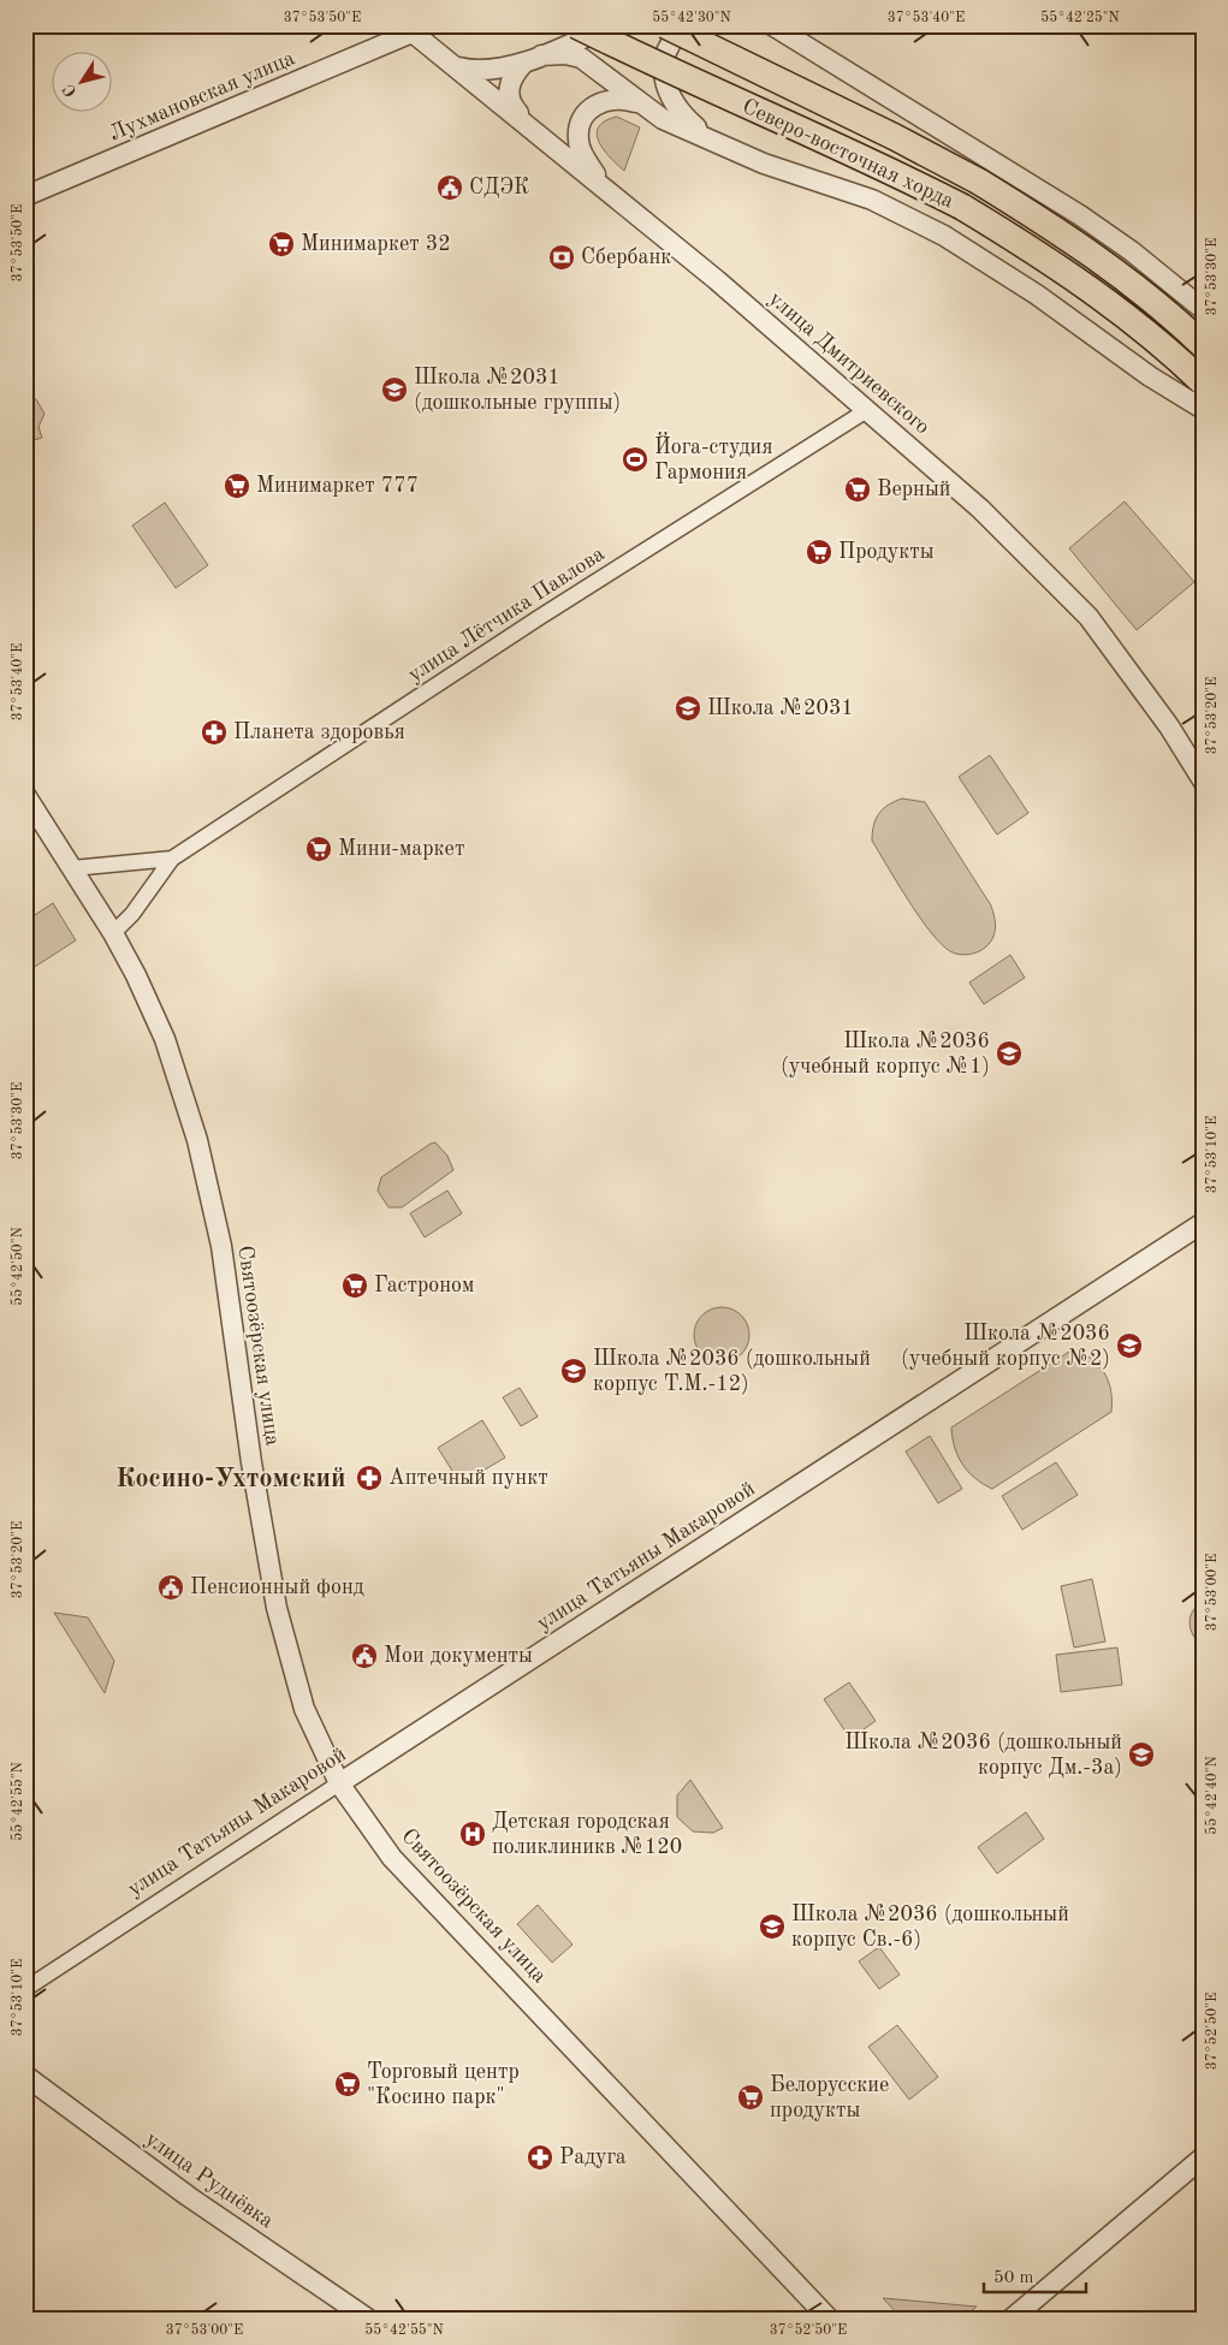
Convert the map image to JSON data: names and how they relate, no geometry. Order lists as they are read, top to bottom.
{
  "streets": {
    "highway": ["Северо-восточная хорда"],
    "street": [
      "Лухмановская улица",
      "улица Дмитриевского",
      "улица Лётчика Павлова",
      "Святоозёрская улица",
      "улица Татьяны Макаровой",
      "улица Руднёвка"
    ]
  },
  "crossings": [
    ["Лухмановская улица", "улица Дмитриевского"],
    ["улица Дмитриевского", "улица Лётчика Павлова"],
    ["улица Лётчика Павлова", "Святоозёрская улица"],
    ["Святоозёрская улица", "улица Татьяны Макаровой"]
  ],
  "districts": ["Косино-Ухтомский"],
  "places": {
    "public building": ["СДЭК", "Пенсионный фонд", "Мои документы"],
    "supermarket": [
      "Минимаркет 32",
      "Минимаркет 777",
      "Верный",
      "Продукты",
      "Мини-маркет",
      "Гастроном",
      "Торговый центр \"Косино парк\"",
      "Белорусские продукты"
    ],
    "bank": ["Сбербанк"],
    "school or university": [
      "Школа №2031 (дошкольные группы)",
      "Школа №2031",
      "Школа №2036 (учебный корпус №1)",
      "Школа №2036 (учебный корпус №2)",
      "Школа №2036 (дошкольный корпус Т.М.-12)",
      "Школа №2036 (дошкольный корпус Дм.-3а)",
      "Школа №2036 (дошкольный корпус Св.-6)"
    ],
    "sports": ["Йога-студия Гармония"],
    "pharmacy": ["Планета здоровья", "Аптечный пункт", "Радуга"],
    "hospital": ["Детская городская поликлиникв №120"]
  },
  "scale_bar": "50 m",
  "north": "bottom left",
  "coordinates": [
    "37°53'50\"E",
    "55°42'30\"N",
    "37°53'40\"E",
    "55°42'25\"N",
    "37°53'30\"E",
    "37°53'20\"E",
    "37°53'10\"E",
    "55°42'50\"N",
    "37°53'00\"E",
    "55°42'40\"N",
    "55°42'55\"N",
    "37°52'50\"E"
  ]
}
